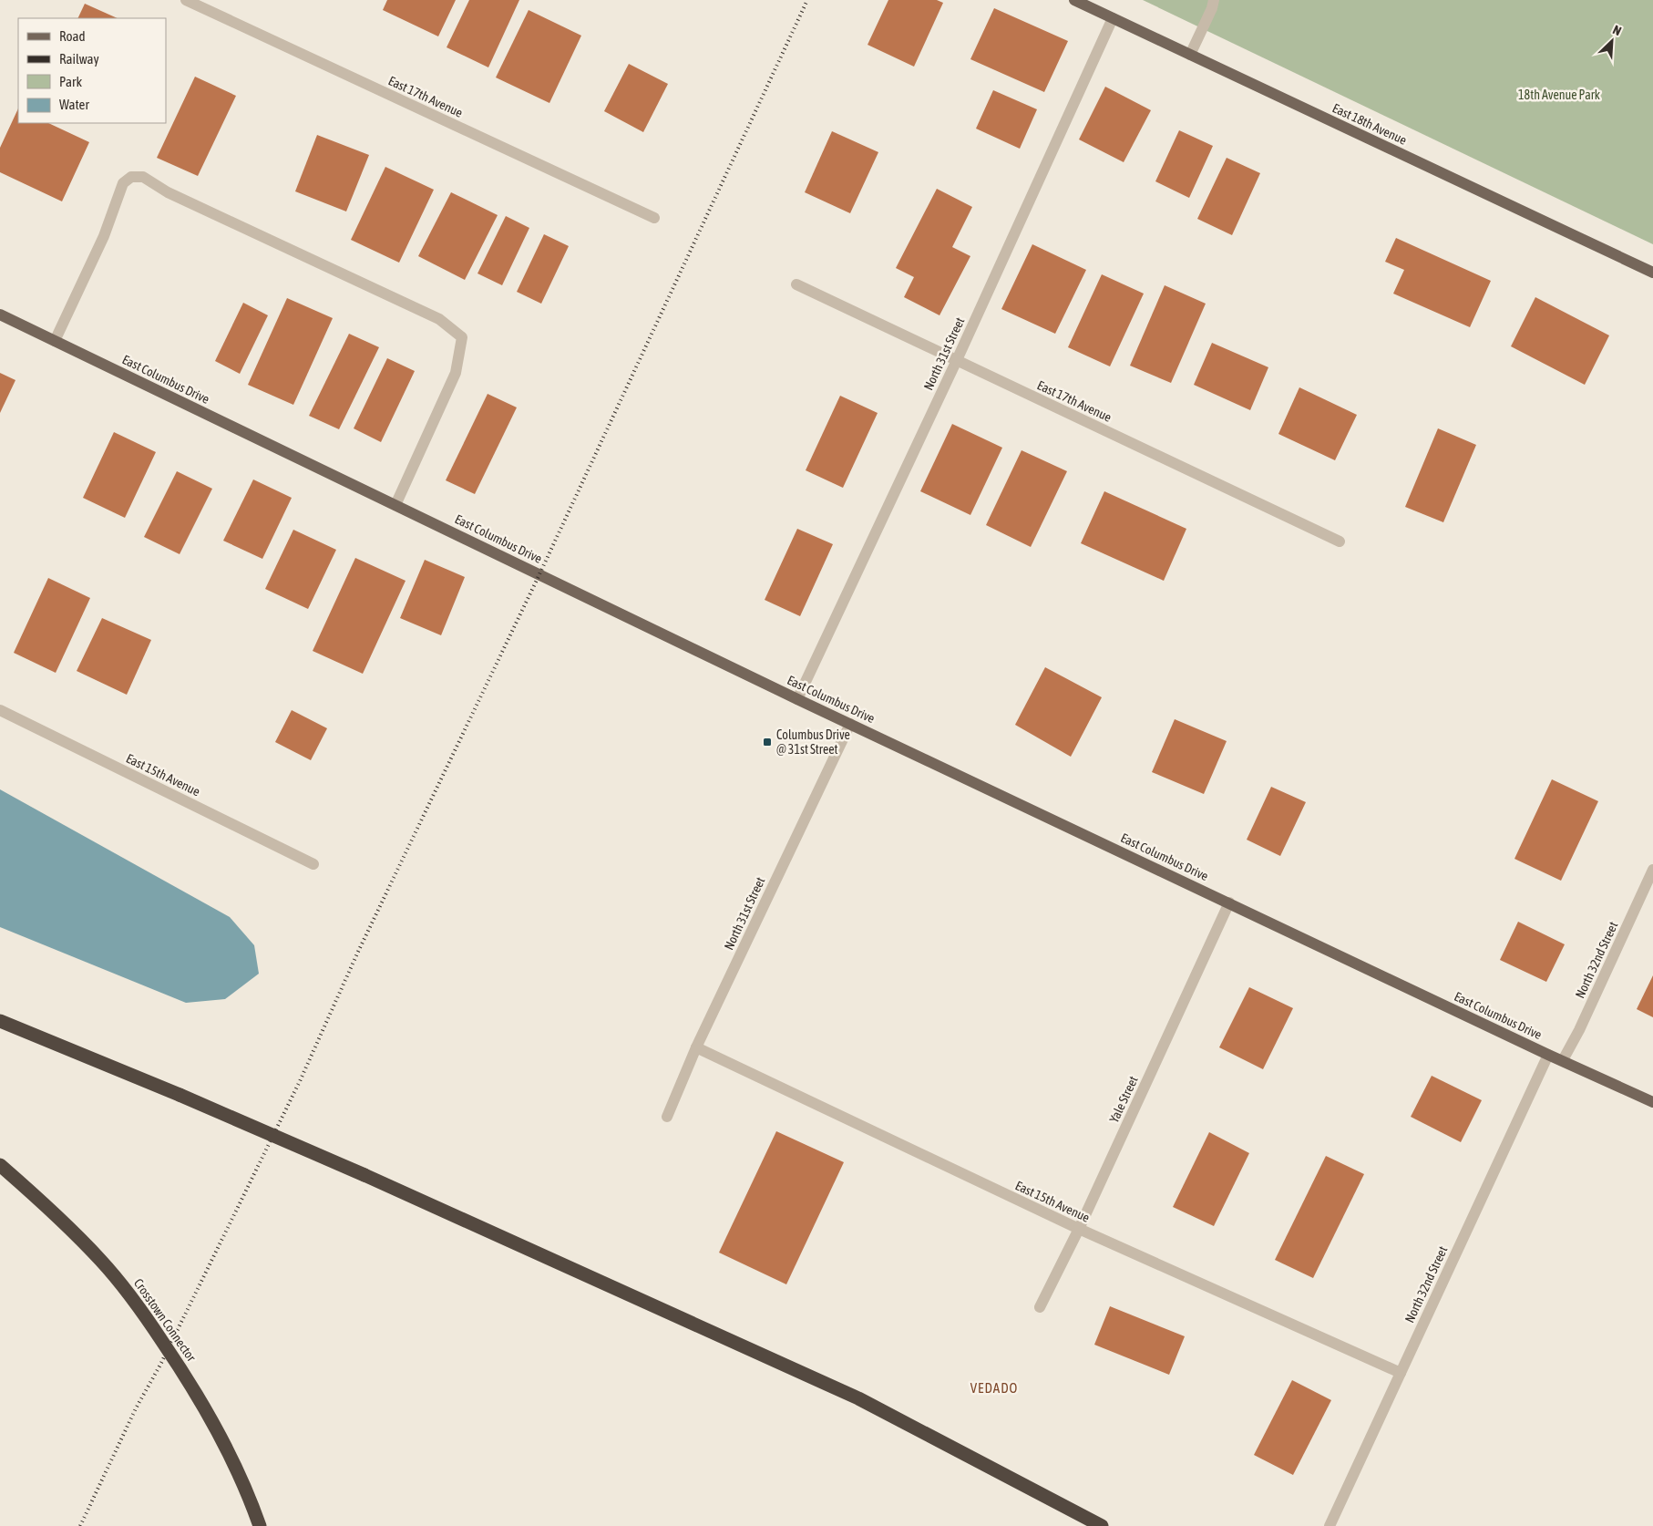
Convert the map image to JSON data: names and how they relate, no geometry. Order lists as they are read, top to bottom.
{
  "streets": {
    "highway": ["Crosstown Connector"],
    "main road": ["East 18th Avenue", "East Columbus Drive"],
    "street": [
      "East 17th Avenue",
      "North 31st Street",
      "East 15th Avenue",
      "North 32nd Street",
      "Yale Street"
    ]
  },
  "crossings": [
    ["East 17th Avenue", "North 31st Street"],
    ["East 18th Avenue", "North 31st Street"],
    ["North 31st Street", "East Columbus Drive"],
    ["North 31st Street", "East 15th Avenue"],
    ["East Columbus Drive", "North 32nd Street"],
    ["East Columbus Drive", "Yale Street"],
    ["East 15th Avenue", "North 32nd Street"],
    ["East 15th Avenue", "Yale Street"]
  ],
  "districts": ["VEDADO"],
  "parks": ["18th Avenue Park"],
  "places": {
    "transit": ["Columbus Drive @ 31st Street"]
  },
  "legend": [
    "Road",
    "Railway",
    "Park",
    "Water"
  ],
  "north": "top right"
}
